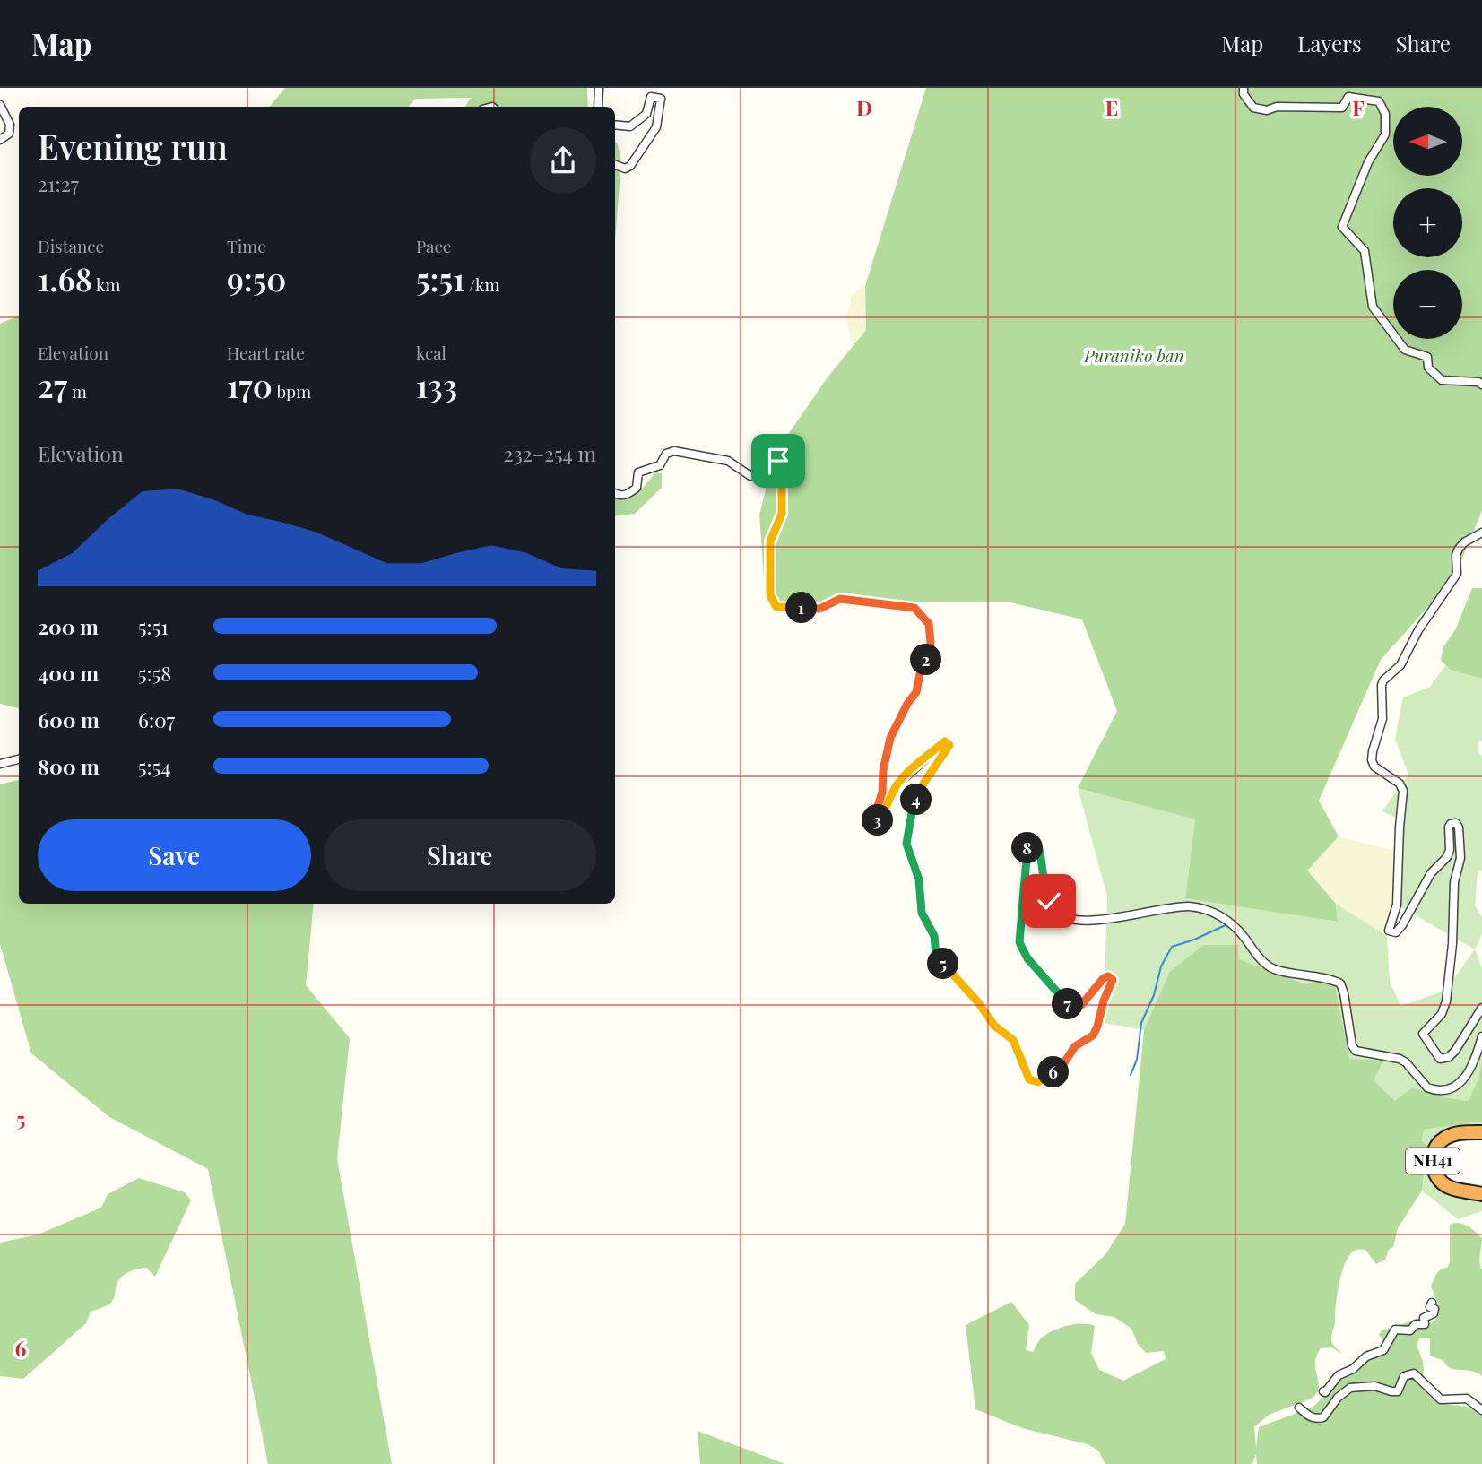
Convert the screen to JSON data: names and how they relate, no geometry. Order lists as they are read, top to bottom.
{
  "streets": {
    "highway": ["NH41"]
  },
  "parks": ["Puraniko ban"],
  "north": "left",
  "page": {
    "header": "Map",
    "nav": ["Map", "Layers", "Share"],
    "map_buttons": ["+", "−"],
    "heading": ["Evening run", "21:27"],
    "stats": [
      ["Distance", "1.68 km"],
      ["Time", "9:50"],
      ["Pace", "5:51 /km"],
      ["Elevation", "27 m"],
      ["Heart rate", "170 bpm"],
      ["kcal", "133"]
    ],
    "chart": ["Elevation", "232–254 m"],
    "pins": [
      "1",
      "2",
      "4",
      "3",
      "8",
      "5",
      "7",
      "6"
    ],
    "list": [
      {
        "name": "200 m",
        "note": "5:51"
      },
      {
        "name": "400 m",
        "note": "5:58"
      },
      {
        "name": "600 m",
        "note": "6:07"
      },
      {
        "name": "800 m",
        "note": "5:54"
      }
    ],
    "buttons": ["Save", "Share"]
  },
  "grid": {
    "columns": ["D", "E", "F"],
    "rows": ["5", "6"]
  }
}
